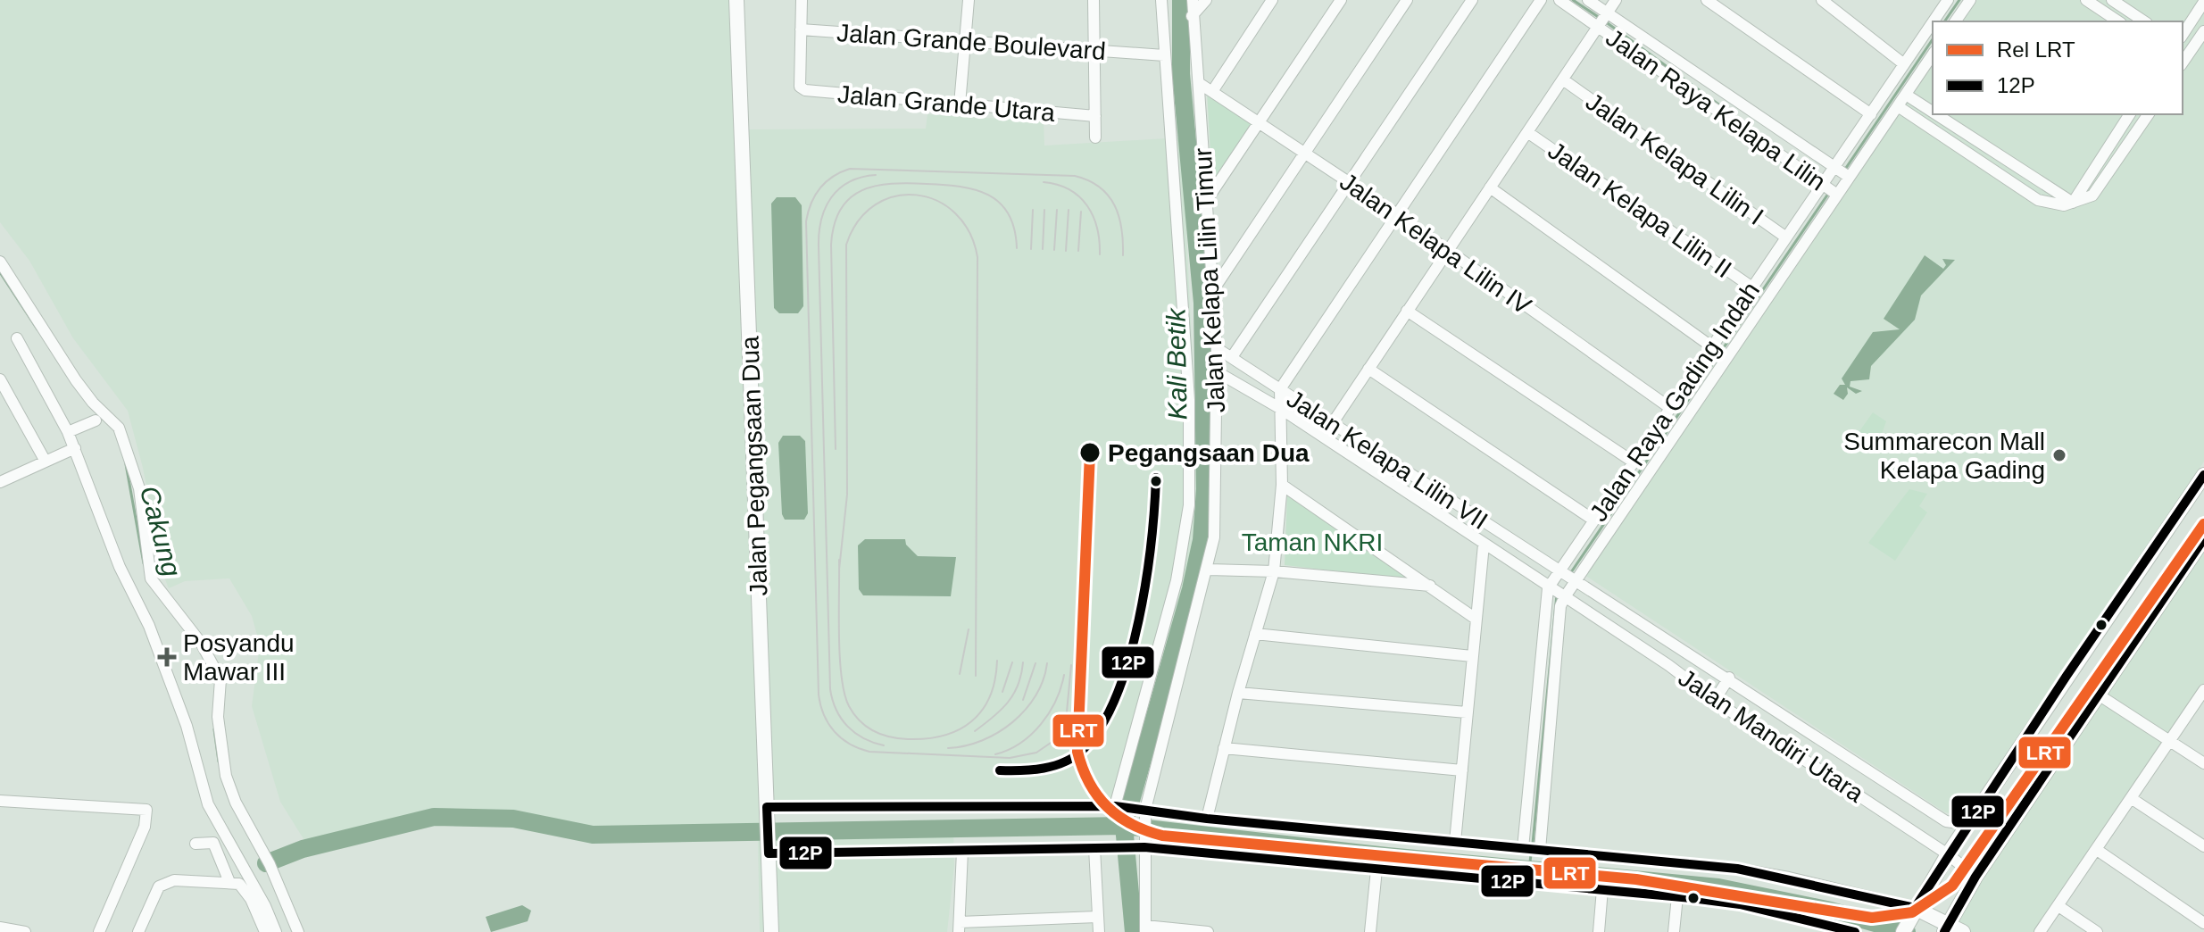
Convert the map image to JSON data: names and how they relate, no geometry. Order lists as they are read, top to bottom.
{
  "streets": {
    "main road": ["Jalan Pegangsaan Dua"],
    "street": [
      "Jalan Grande Boulevard",
      "Jalan Grande Utara",
      "Jalan Raya Kelapa Lilin",
      "Jalan Kelapa Lilin I",
      "Jalan Kelapa Lilin II",
      "Jalan Kelapa Lilin IV",
      "Jalan Kelapa Lilin Timur",
      "Jalan Raya Gading Indah",
      "Jalan Kelapa Lilin VII",
      "Jalan Mandiri Utara"
    ]
  },
  "crossings": [
    ["Jalan Grande Boulevard", "Jalan Grande Utara"],
    ["Jalan Raya Kelapa Lilin", "Jalan Raya Gading Indah"],
    ["Jalan Kelapa Lilin I", "Jalan Raya Gading Indah"],
    ["Jalan Kelapa Lilin II", "Jalan Raya Gading Indah"],
    ["Jalan Kelapa Lilin IV", "Jalan Kelapa Lilin Timur"],
    ["Jalan Kelapa Lilin IV", "Jalan Raya Gading Indah"],
    ["Jalan Kelapa Lilin Timur", "Jalan Kelapa Lilin VII"],
    ["Jalan Raya Gading Indah", "Jalan Kelapa Lilin VII"],
    ["Jalan Raya Gading Indah", "Jalan Mandiri Utara"],
    ["Jalan Kelapa Lilin VII", "Jalan Mandiri Utara"]
  ],
  "water": ["Kali Betik", "Cakung"],
  "parks": ["Taman NKRI"],
  "places": {
    "other": ["Pegangsaan Dua", "Summarecon Mall Kelapa Gading"],
    "health": ["Posyandu Mawar III"]
  },
  "lines": ["rail line LRT", "transit line 12P"],
  "legend": ["Rel LRT", "12P"]
}
